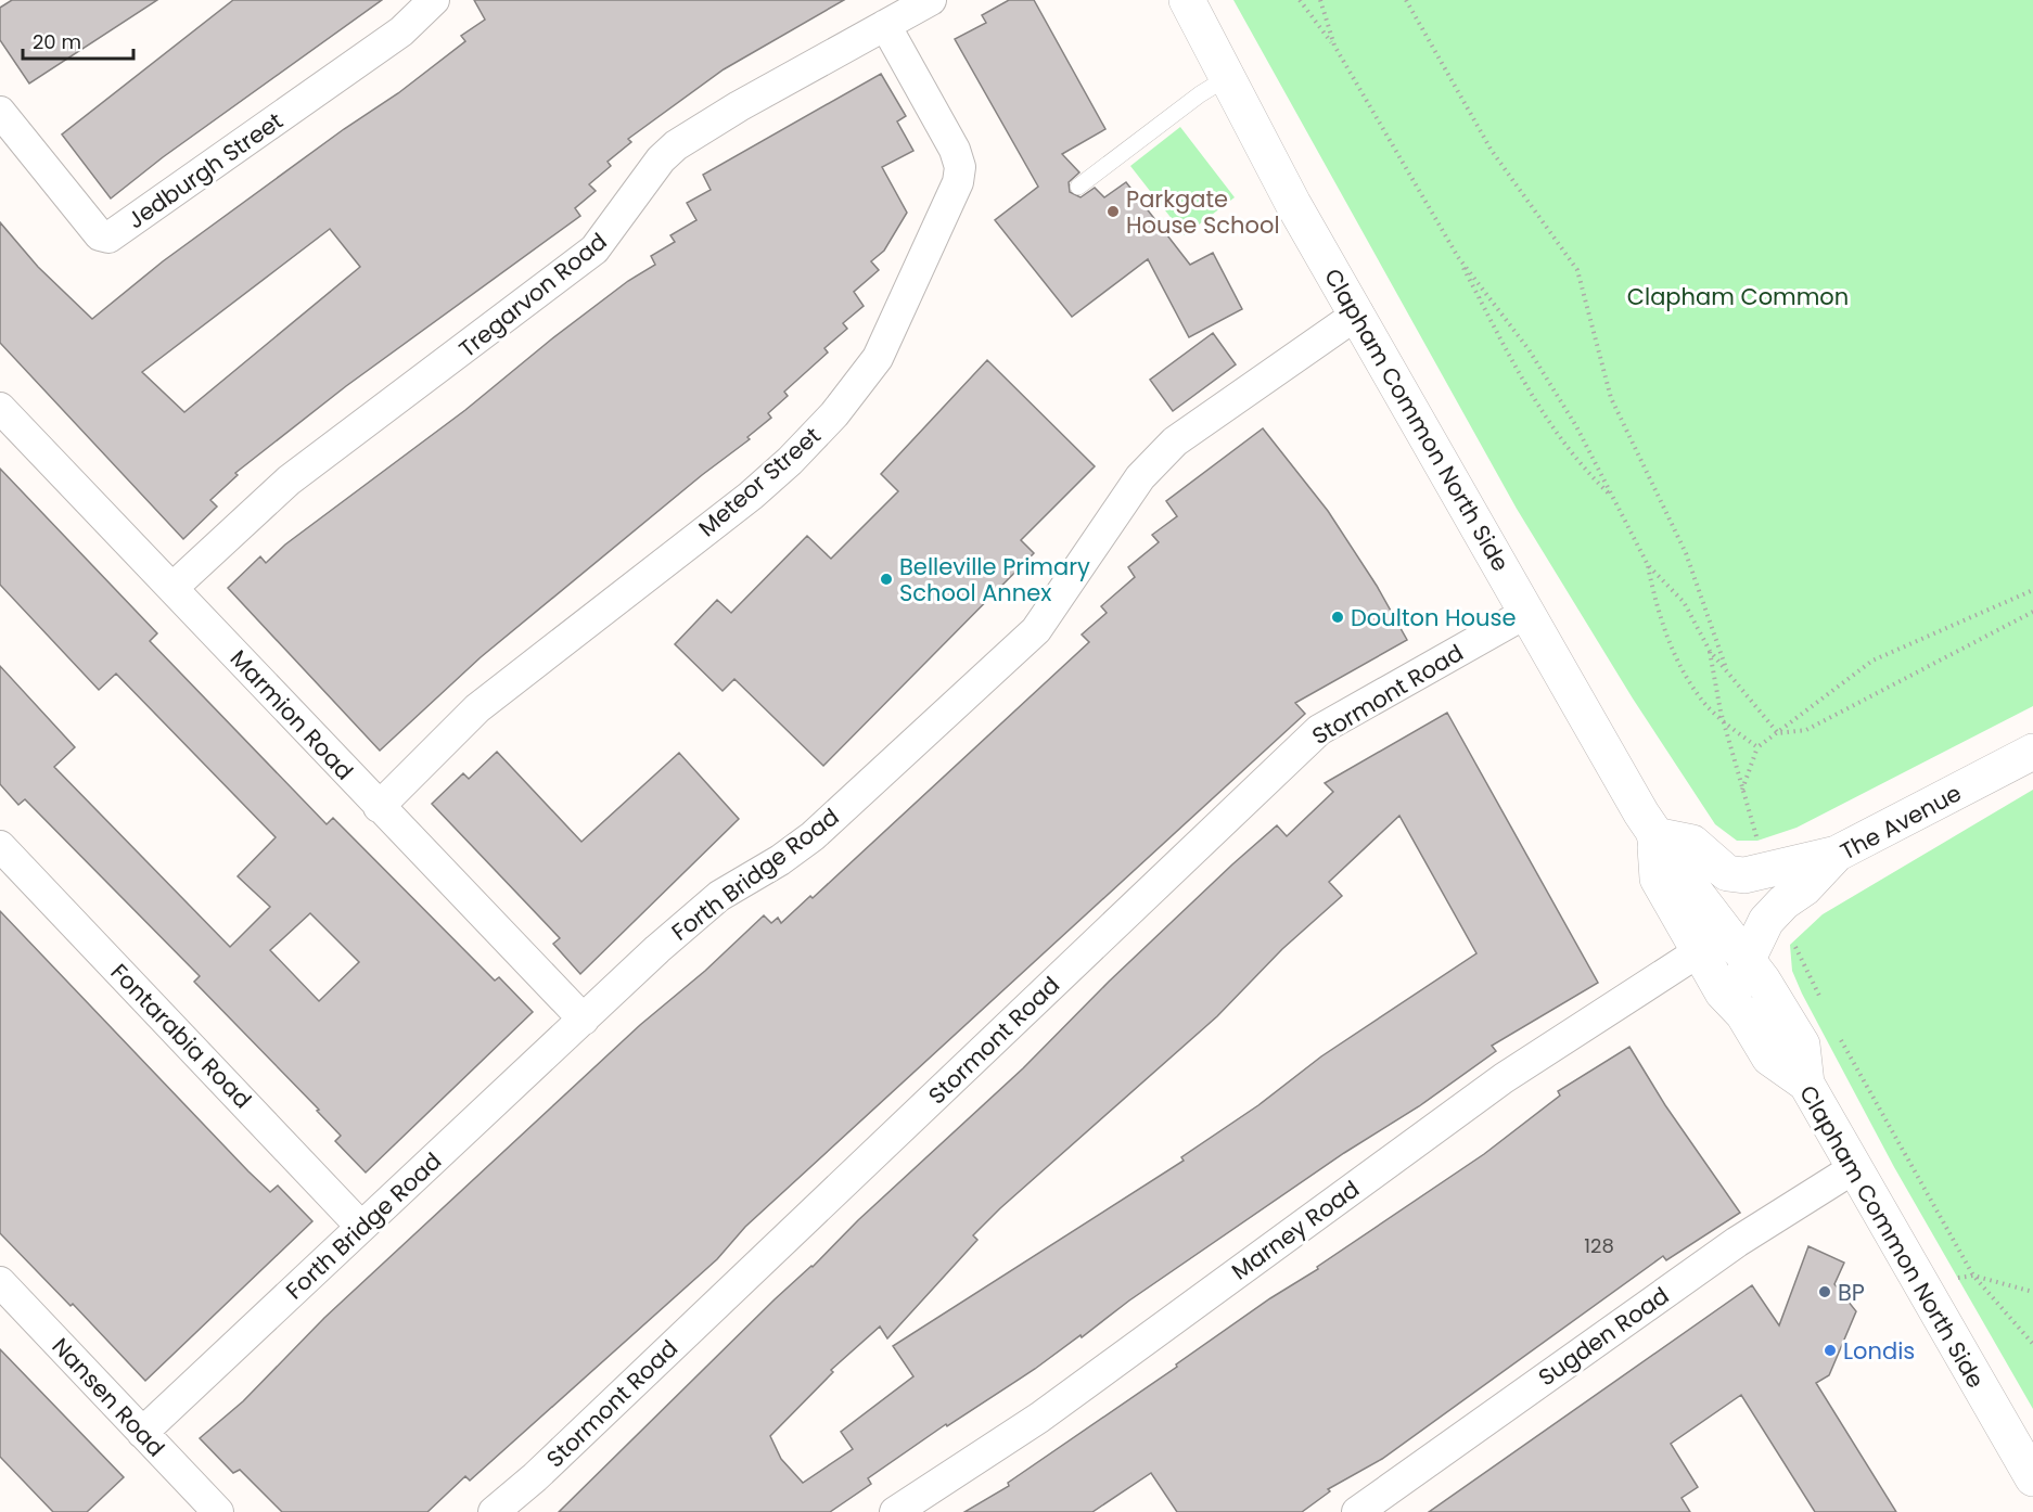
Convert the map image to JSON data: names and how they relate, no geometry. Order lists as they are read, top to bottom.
{
  "streets": {
    "highway": ["Clapham Common North Side", "The Avenue"],
    "street": [
      "Jedburgh Street",
      "Tregarvon Road",
      "Meteor Street",
      "Stormont Road",
      "Marmion Road",
      "Forth Bridge Road",
      "Fontarabia Road",
      "Marney Road",
      "Sugden Road",
      "Nansen Road"
    ]
  },
  "crossings": [
    ["Tregarvon Road", "Meteor Street"],
    ["Tregarvon Road", "Marmion Road"],
    ["Clapham Common North Side", "Stormont Road"],
    ["Clapham Common North Side", "The Avenue"],
    ["Clapham Common North Side", "Forth Bridge Road"],
    ["Clapham Common North Side", "Marney Road"],
    ["Clapham Common North Side", "Sugden Road"],
    ["Meteor Street", "Marmion Road"],
    ["Marmion Road", "Forth Bridge Road"],
    ["Forth Bridge Road", "Fontarabia Road"],
    ["Forth Bridge Road", "Nansen Road"]
  ],
  "parks": ["Clapham Common"],
  "places": [
    "Parkgate House School",
    "Belleville Primary School Annex",
    "Doulton House",
    "BP",
    "Londis"
  ],
  "house_numbers": ["128"],
  "scale_bar": "20 m"
}
